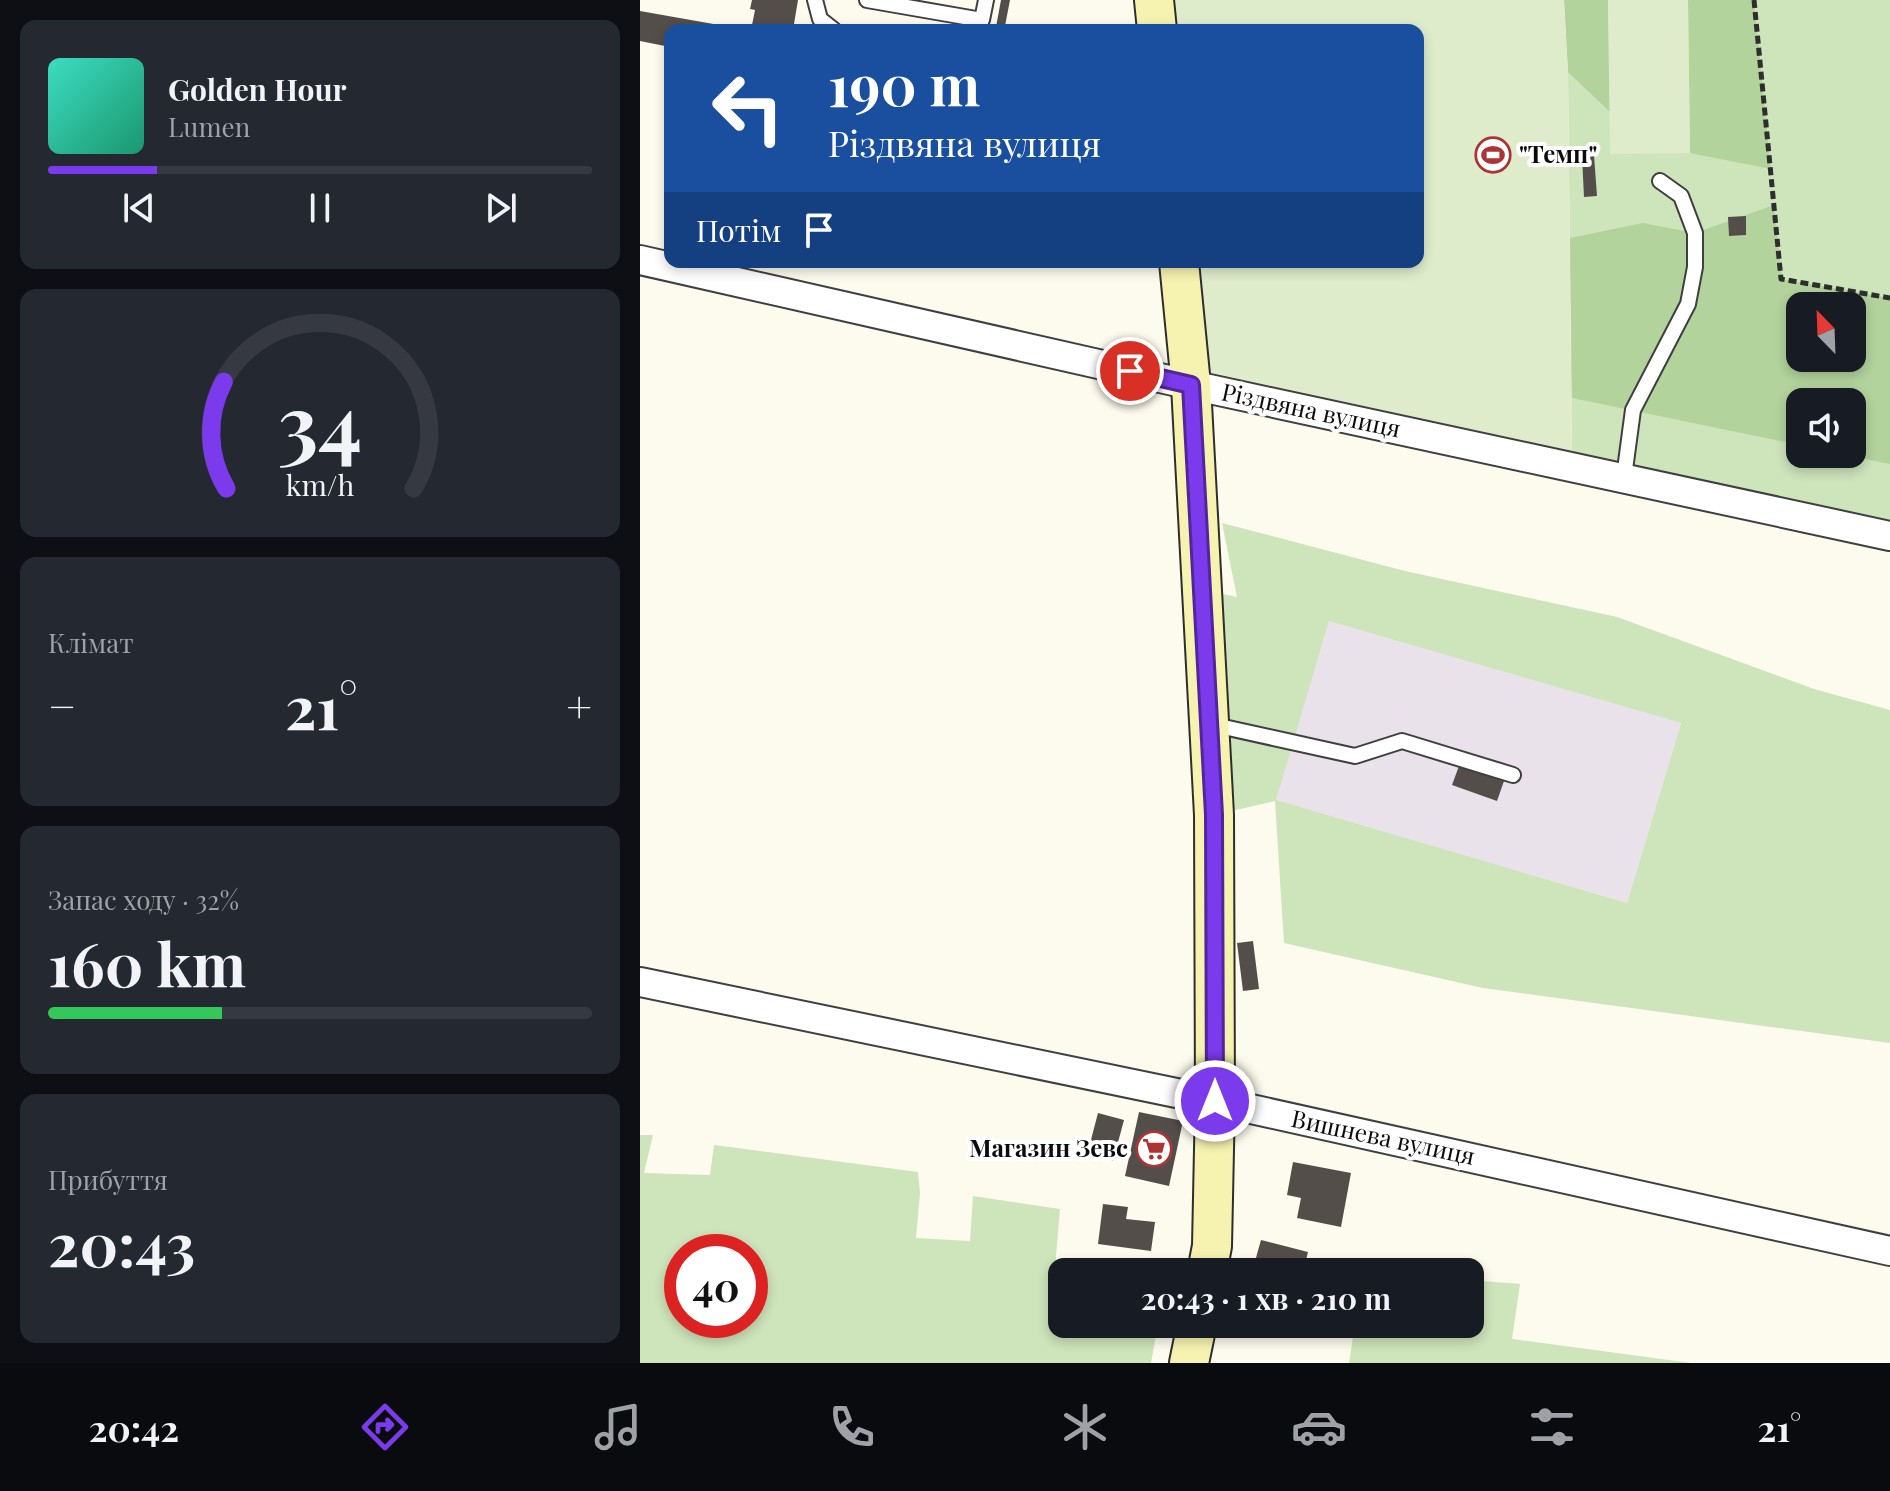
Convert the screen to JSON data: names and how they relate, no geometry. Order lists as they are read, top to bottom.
{
  "streets": {
    "street": ["Різдвяна вулиця", "Вишнева вулиця"]
  },
  "places": {
    "sports": ["\"Темп\""],
    "supermarket": ["Магазин Зевс"]
  },
  "north": "top left",
  "page": {
    "turn": ["190 m", "Різдвяна вулиця"],
    "song": ["Golden Hour", "Lumen"],
    "then": "Потім",
    "tile": [
      "Клімат",
      ["Запас ходу · 32%", "160 km"],
      ["Прибуття", "20:43"]
    ],
    "heat": ["−", "21°", "+"],
    "limit": "40",
    "trip": "20:43 · 1 хв · 210 m",
    "tabs": ["20:42", "21°"],
    "gauge": ["34", "km/h"]
  }
}
